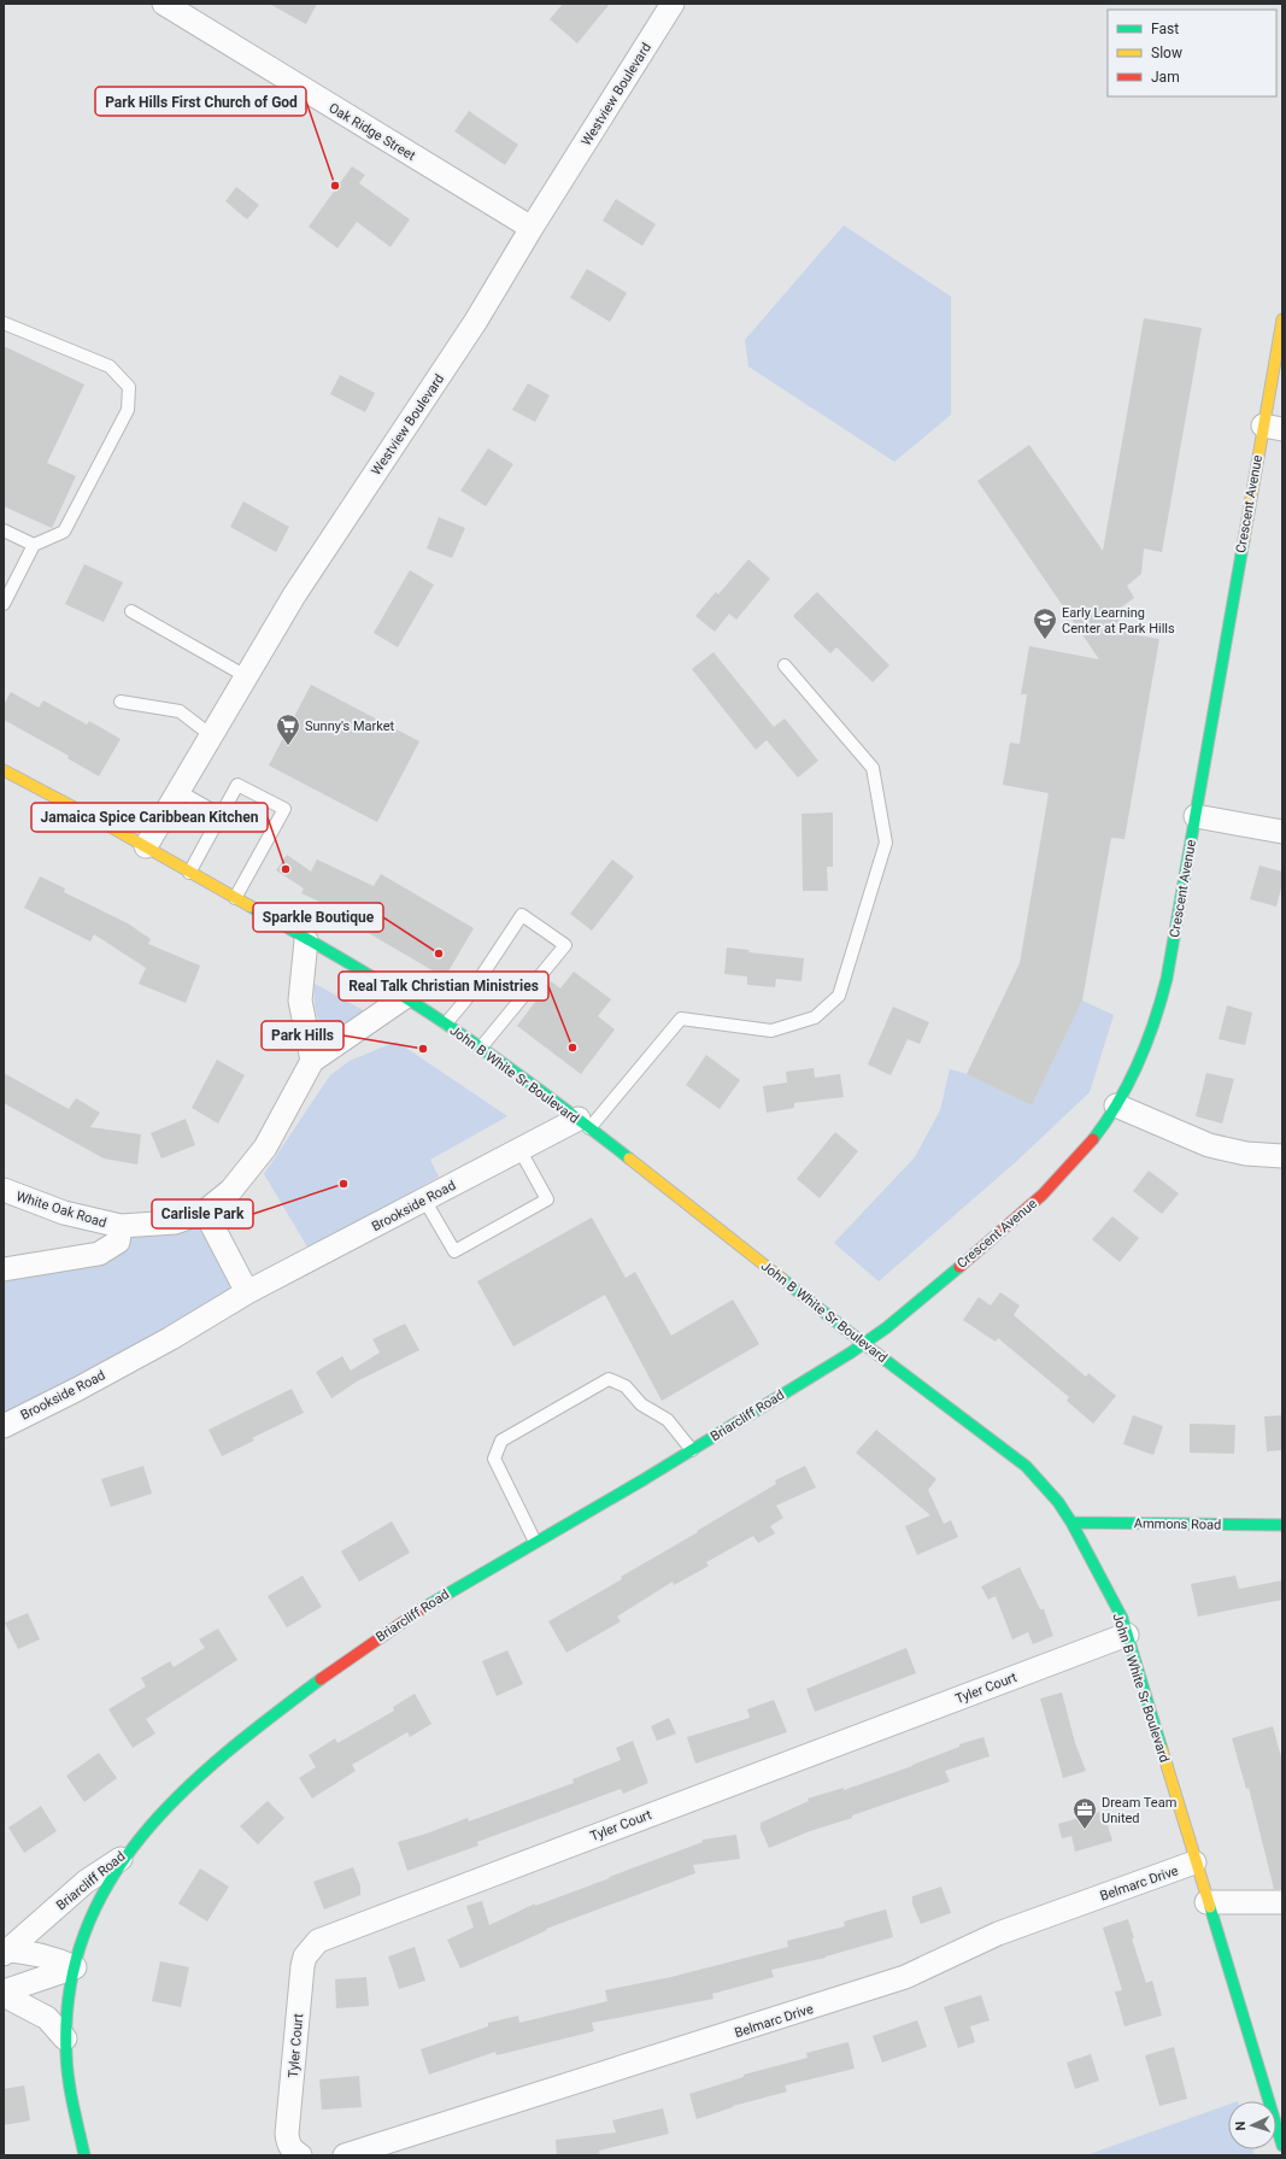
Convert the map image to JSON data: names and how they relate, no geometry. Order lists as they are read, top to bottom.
{
  "streets": {
    "street": [
      "Westview Boulevard",
      "Oak Ridge Street",
      "Crescent Avenue",
      "John B White Sr Boulevard",
      "Brookside Road",
      "White Oak Road",
      "Briarcliff Road",
      "Ammons Road",
      "Tyler Court",
      "Belmarc Drive"
    ]
  },
  "crossings": [
    ["Westview Boulevard", "Oak Ridge Street"],
    ["Westview Boulevard", "John B White Sr Boulevard"],
    ["Crescent Avenue", "John B White Sr Boulevard"],
    ["Crescent Avenue", "Briarcliff Road"],
    ["John B White Sr Boulevard", "Brookside Road"],
    ["John B White Sr Boulevard", "Briarcliff Road"],
    ["John B White Sr Boulevard", "Ammons Road"],
    ["John B White Sr Boulevard", "Tyler Court"],
    ["John B White Sr Boulevard", "Belmarc Drive"]
  ],
  "places": {
    "other": [
      "Park Hills First Church of God",
      "Jamaica Spice Caribbean Kitchen",
      "Sparkle Boutique",
      "Real Talk Christian Ministries",
      "Park Hills",
      "Carlisle Park"
    ],
    "school or university": ["Early Learning Center at Park Hills"],
    "supermarket": ["Sunny's Market"],
    "office": ["Dream Team United"]
  },
  "legend": ["Fast", "Slow", "Jam"],
  "north": "left"
}
